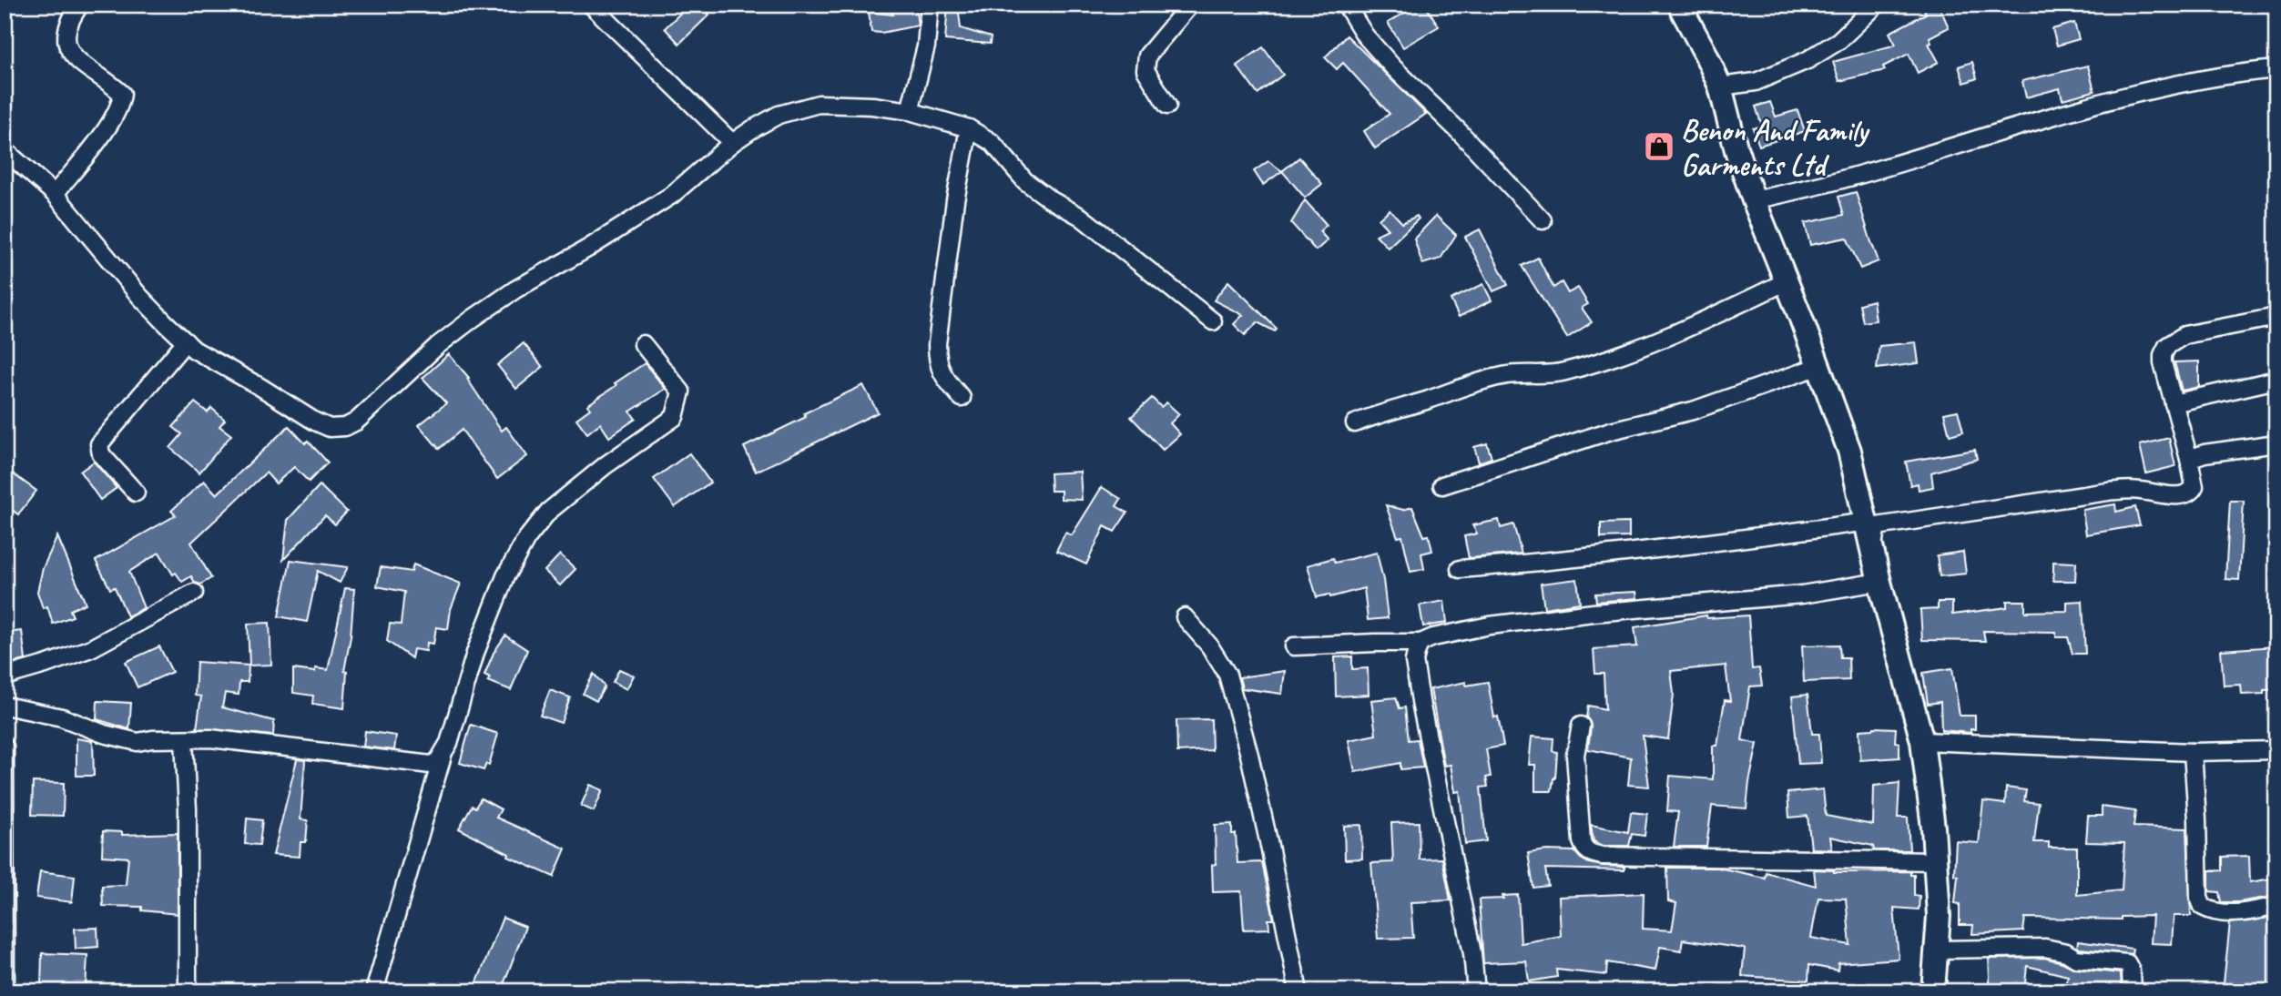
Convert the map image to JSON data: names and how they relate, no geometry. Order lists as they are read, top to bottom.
{
  "places": {
    "shop": ["Benon And Family Garments Ltd"]
  }
}
